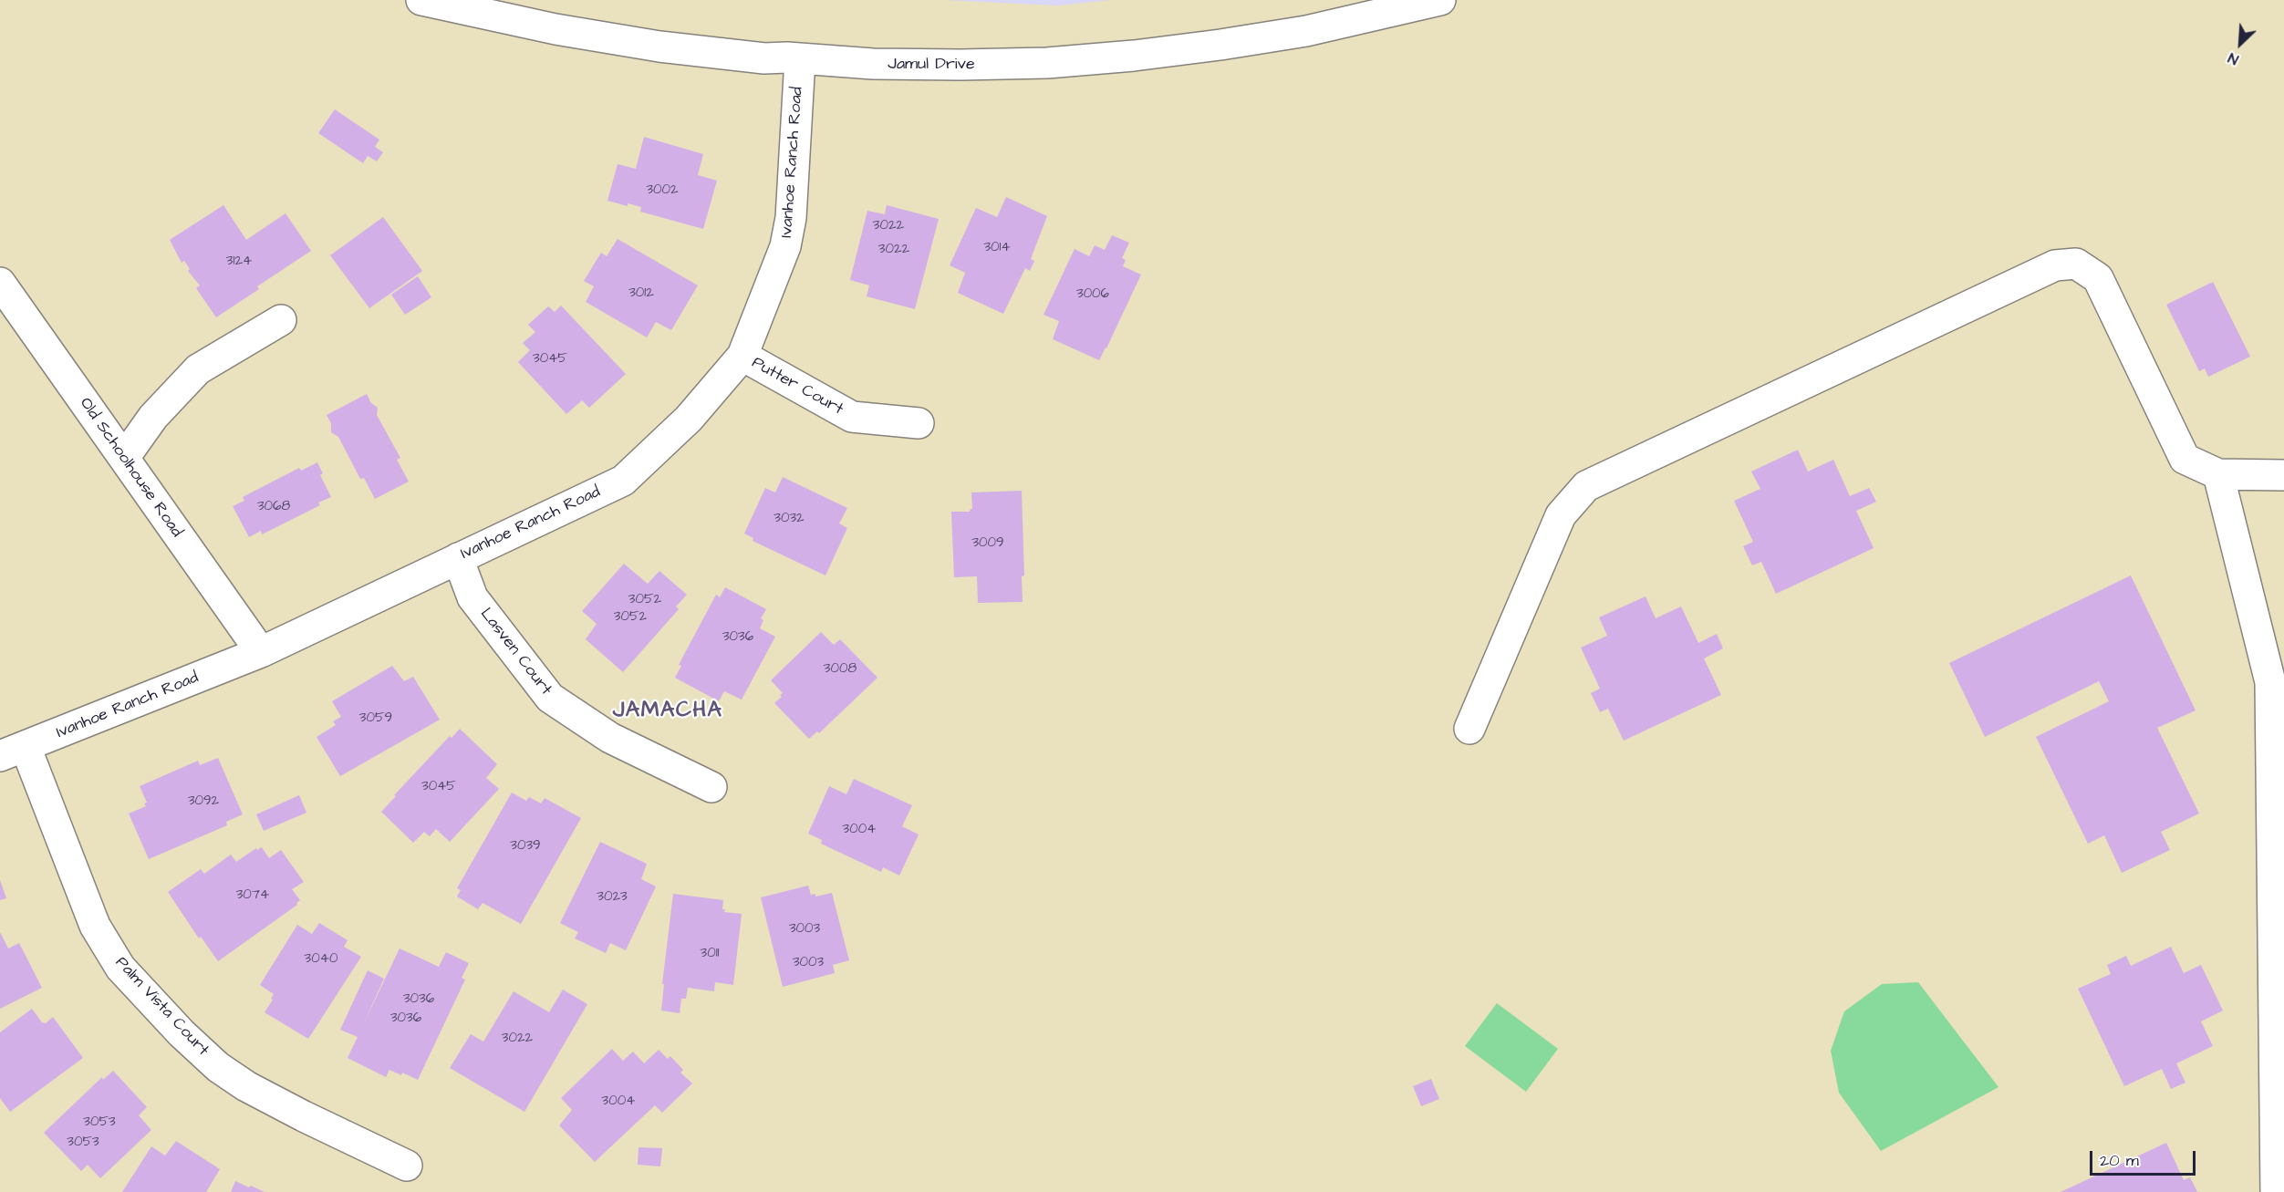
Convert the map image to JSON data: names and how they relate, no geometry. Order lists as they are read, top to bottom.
{
  "streets": {
    "street": [
      "Jamul Drive",
      "Ivanhoe Ranch Road",
      "Putter Court",
      "Old Schoolhouse Road",
      "Lasven Court",
      "Palm Vista Court"
    ]
  },
  "crossings": [
    ["Jamul Drive", "Ivanhoe Ranch Road"],
    ["Ivanhoe Ranch Road", "Putter Court"],
    ["Ivanhoe Ranch Road", "Old Schoolhouse Road"],
    ["Ivanhoe Ranch Road", "Lasven Court"],
    ["Ivanhoe Ranch Road", "Palm Vista Court"]
  ],
  "districts": ["JAMACHA"],
  "house_numbers": [
    "3002",
    "3022",
    "3014",
    "3022",
    "3124",
    "3012",
    "3006",
    "3045",
    "3068",
    "3032",
    "3009",
    "3052",
    "3052",
    "3036",
    "3008",
    "3059",
    "3045",
    "3092",
    "3004",
    "3039",
    "3074",
    "3023",
    "3003",
    "3011",
    "3040",
    "3003",
    "3036",
    "3036",
    "3022",
    "3004",
    "3053",
    "3053"
  ],
  "scale_bar": "20 m",
  "north": "bottom left"
}
